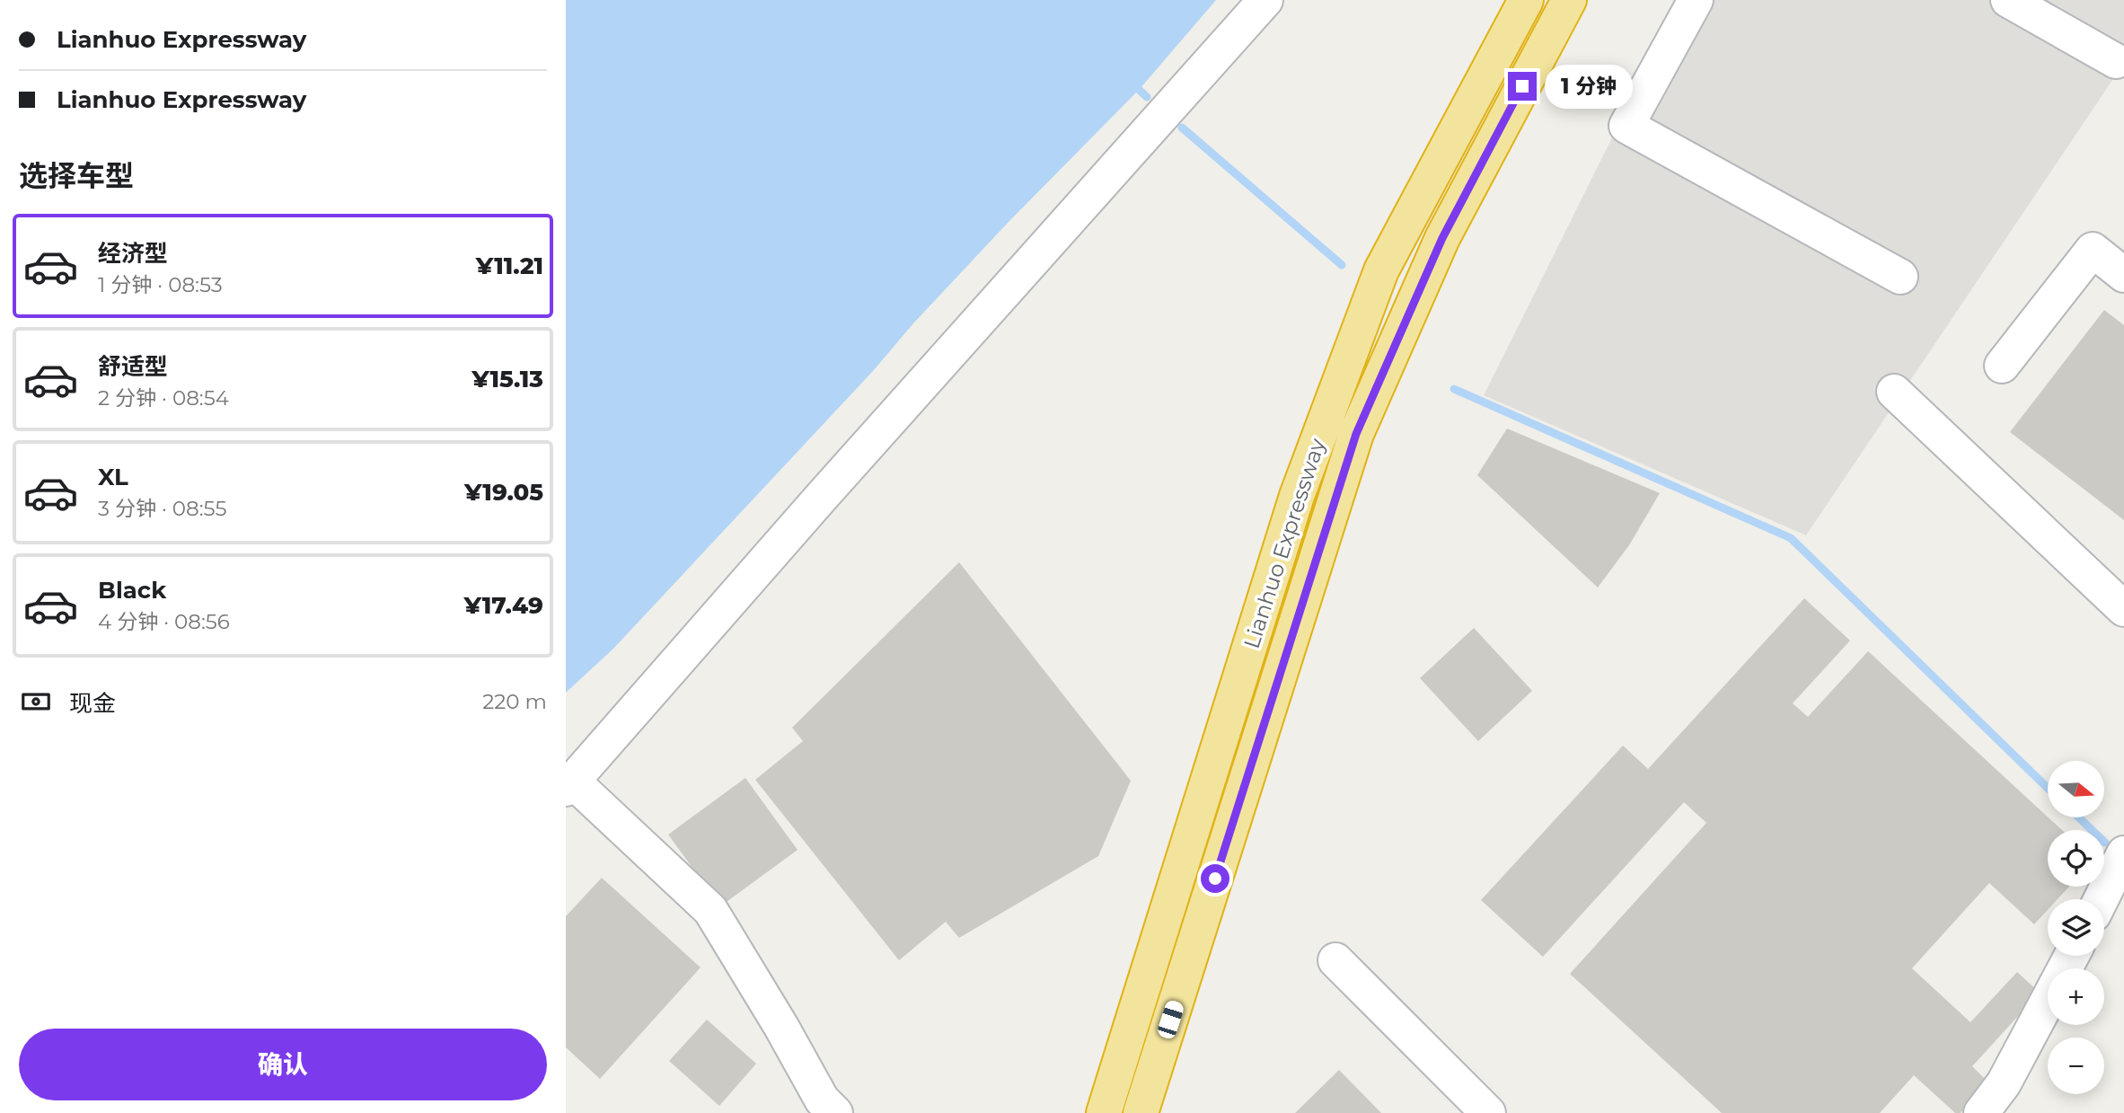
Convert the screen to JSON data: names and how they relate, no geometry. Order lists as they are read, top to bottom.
{
  "streets": {
    "highway": ["Lianhuo Expressway"]
  },
  "north": "right",
  "page": {
    "banner": ["Lianhuo Expressway", "Lianhuo Expressway"],
    "bubble": "1 分钟",
    "heading": "选择车型",
    "list": [
      {
        "name": "经济型",
        "note": "1 分钟 · 08:53",
        "value": "¥11.21"
      },
      {
        "name": "舒适型",
        "note": "2 分钟 · 08:54",
        "value": "¥15.13"
      },
      {
        "name": "XL",
        "note": "3 分钟 · 08:55",
        "value": "¥19.05"
      },
      {
        "name": "Black",
        "note": "4 分钟 · 08:56",
        "value": "¥17.49"
      }
    ],
    "pay": ["现金", "220 m"],
    "map_buttons": ["+", "−"],
    "buttons": "确认"
  }
}
